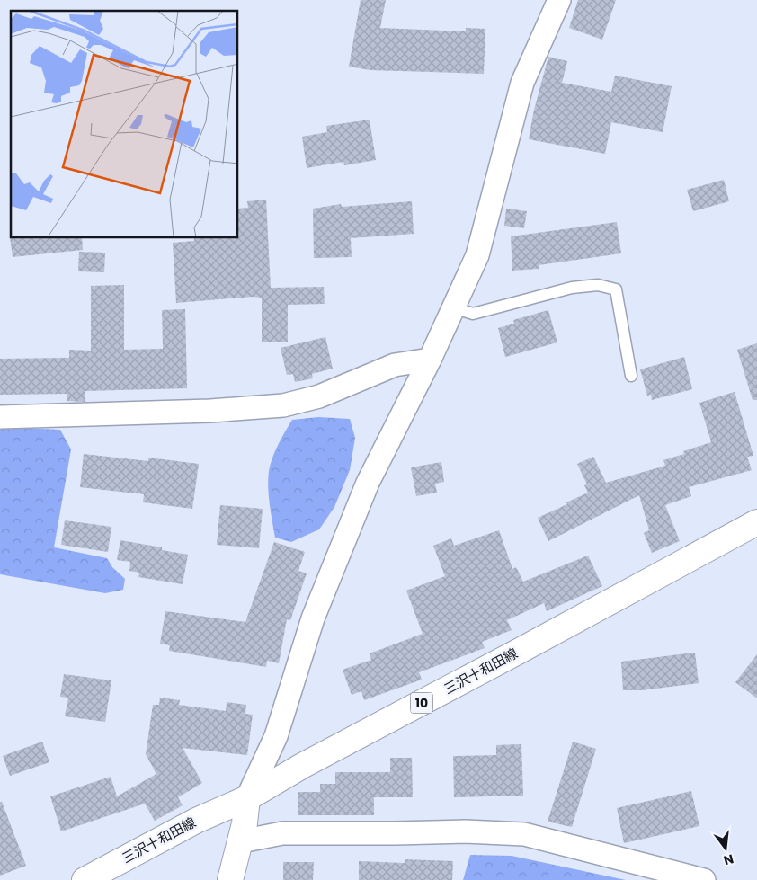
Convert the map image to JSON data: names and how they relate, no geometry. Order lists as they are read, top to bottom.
{
  "streets": {
    "main road": ["三沢十和田線", "10"]
  },
  "north": "bottom"
}
